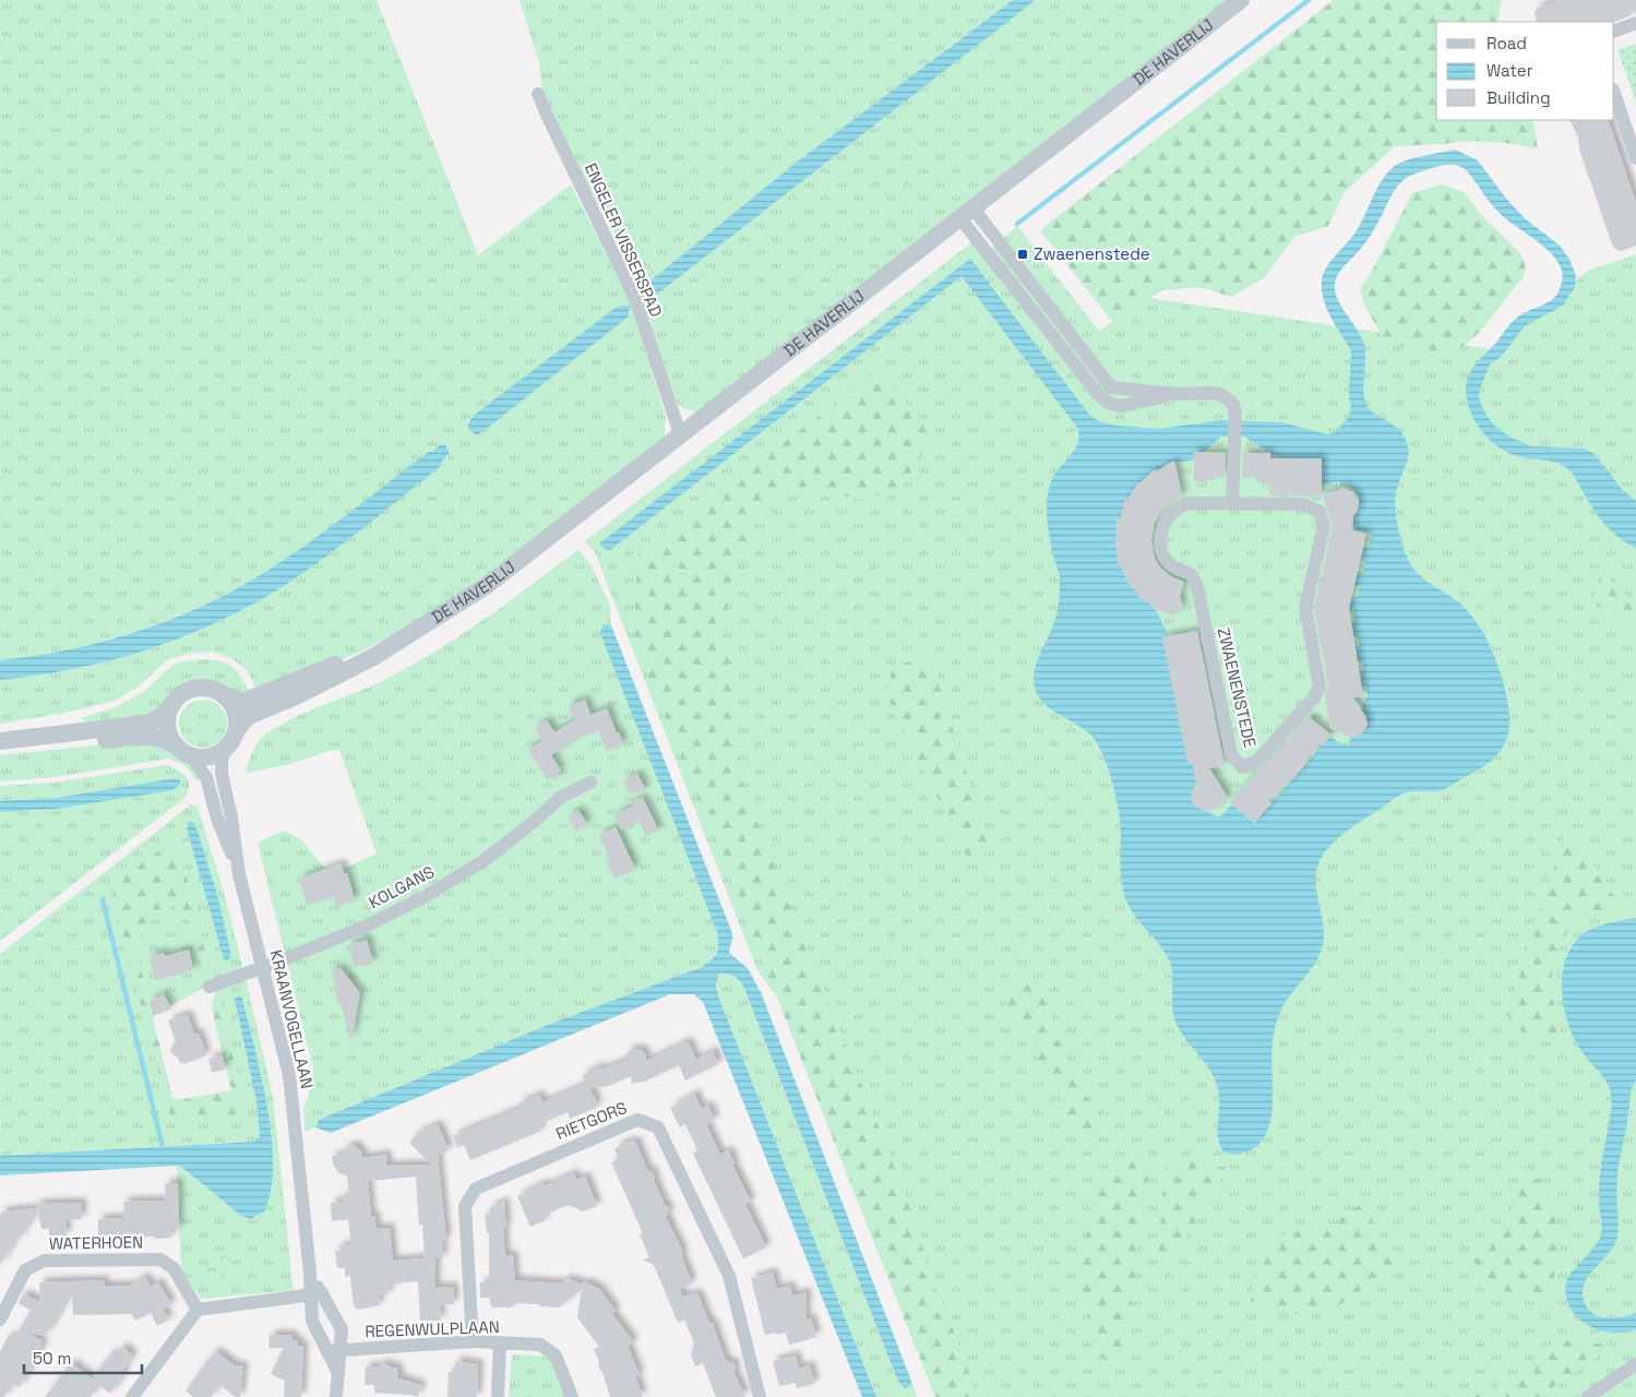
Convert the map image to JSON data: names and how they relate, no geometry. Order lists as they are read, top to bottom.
{
  "streets": {
    "street": [
      "DE HAVERLIJ",
      "ENGELER VISSERSPAD",
      "ZWAENENSTEDE",
      "KOLGANS",
      "KRAANVOGELLAAN",
      "RIETGORS",
      "WATERHOEN",
      "REGENWULPLAAN"
    ]
  },
  "crossings": [
    ["DE HAVERLIJ", "ENGELER VISSERSPAD"],
    ["DE HAVERLIJ", "KRAANVOGELLAAN"],
    ["KOLGANS", "KRAANVOGELLAAN"],
    ["KRAANVOGELLAAN", "REGENWULPLAAN"],
    ["RIETGORS", "REGENWULPLAAN"]
  ],
  "places": {
    "transit": ["Zwaenenstede"]
  },
  "legend": ["Road", "Water", "Building"],
  "scale_bar": "50 m"
}
